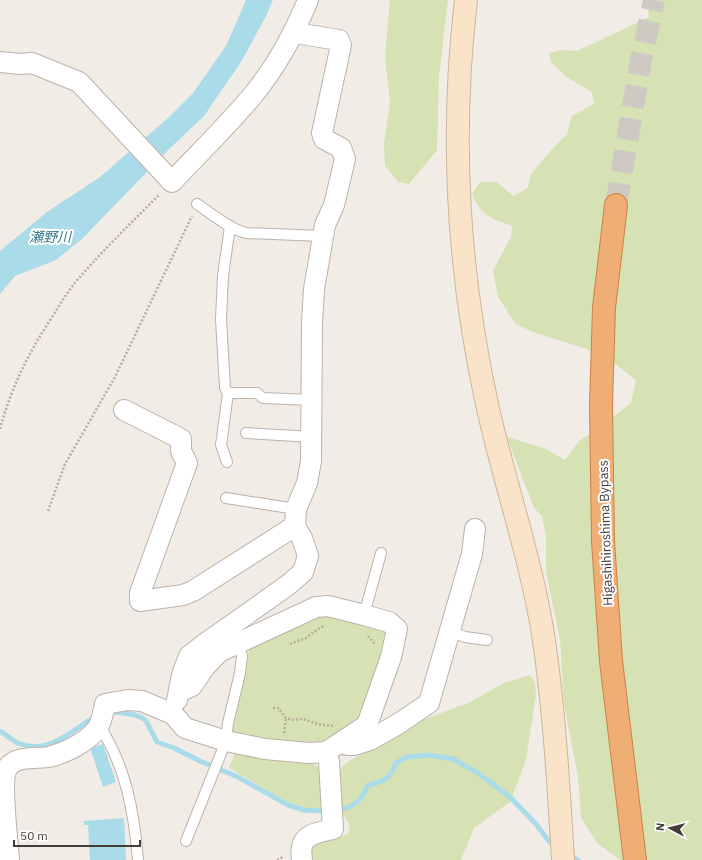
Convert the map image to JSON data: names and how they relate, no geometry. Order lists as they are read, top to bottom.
{
  "streets": {
    "highway": ["Higashihiroshima Bypass"]
  },
  "water": ["瀬野川"],
  "scale_bar": "50 m",
  "north": "left"
}
